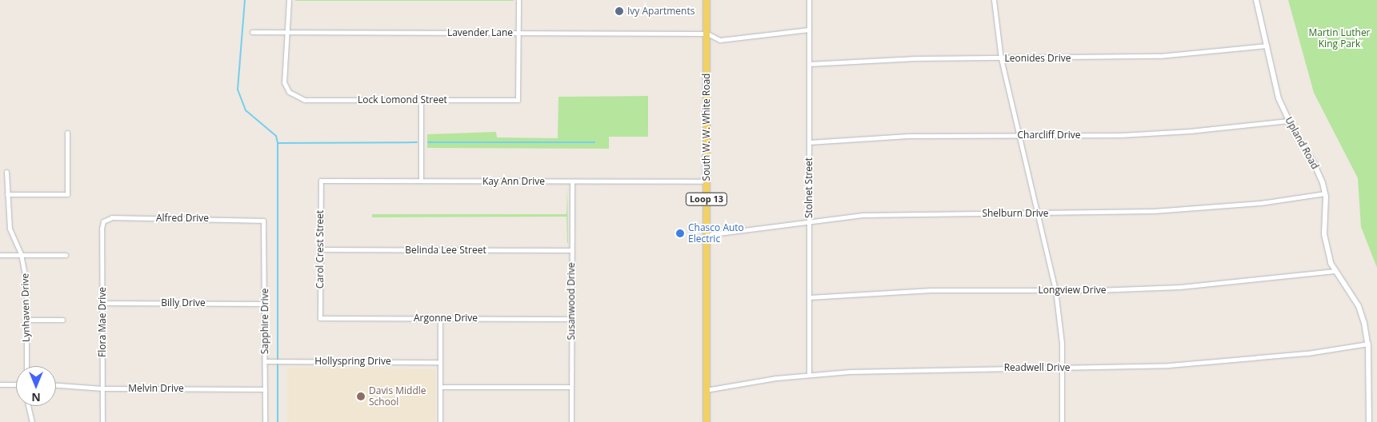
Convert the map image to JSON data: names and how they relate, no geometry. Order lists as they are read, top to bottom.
{
  "streets": {
    "main road": ["South W. W. White Road", "Loop 13"],
    "street": [
      "Lavender Lane",
      "Leonides Drive",
      "Lock Lomond Street",
      "Charcliff Drive",
      "Upland Road",
      "Kay Ann Drive",
      "Stolnet Street",
      "Shelburn Drive",
      "Alfred Drive",
      "Carol Crest Street",
      "Belinda Lee Street",
      "Longview Drive",
      "Susanwood Drive",
      "Billy Drive",
      "Lynhaven Drive",
      "Argonne Drive",
      "Sapphire Drive",
      "Flora Mae Drive",
      "Hollyspring Drive",
      "Readwell Drive",
      "Melvin Drive"
    ]
  },
  "crossings": [
    ["Lavender Lane", "Lock Lomond Street"],
    ["Lavender Lane", "South W. W. White Road"],
    ["Leonides Drive", "Upland Road"],
    ["Leonides Drive", "Stolnet Street"],
    ["South W. W. White Road", "Kay Ann Drive"],
    ["South W. W. White Road", "Shelburn Drive"],
    ["South W. W. White Road", "Readwell Drive"],
    ["Charcliff Drive", "Upland Road"],
    ["Charcliff Drive", "Stolnet Street"],
    ["Upland Road", "Shelburn Drive"],
    ["Upland Road", "Longview Drive"],
    ["Upland Road", "Readwell Drive"],
    ["Kay Ann Drive", "Carol Crest Street"],
    ["Kay Ann Drive", "Susanwood Drive"],
    ["Stolnet Street", "Shelburn Drive"],
    ["Stolnet Street", "Longview Drive"],
    ["Stolnet Street", "Readwell Drive"],
    ["Alfred Drive", "Sapphire Drive"],
    ["Alfred Drive", "Flora Mae Drive"],
    ["Carol Crest Street", "Belinda Lee Street"],
    ["Carol Crest Street", "Argonne Drive"],
    ["Belinda Lee Street", "Susanwood Drive"],
    ["Susanwood Drive", "Argonne Drive"],
    ["Billy Drive", "Sapphire Drive"],
    ["Billy Drive", "Flora Mae Drive"],
    ["Sapphire Drive", "Hollyspring Drive"],
    ["Sapphire Drive", "Melvin Drive"],
    ["Flora Mae Drive", "Melvin Drive"]
  ],
  "parks": ["Martin Luther King Park"],
  "places": ["Ivy Apartments", "Chasco Auto Electric", "Davis Middle School"],
  "north": "bottom"
}
